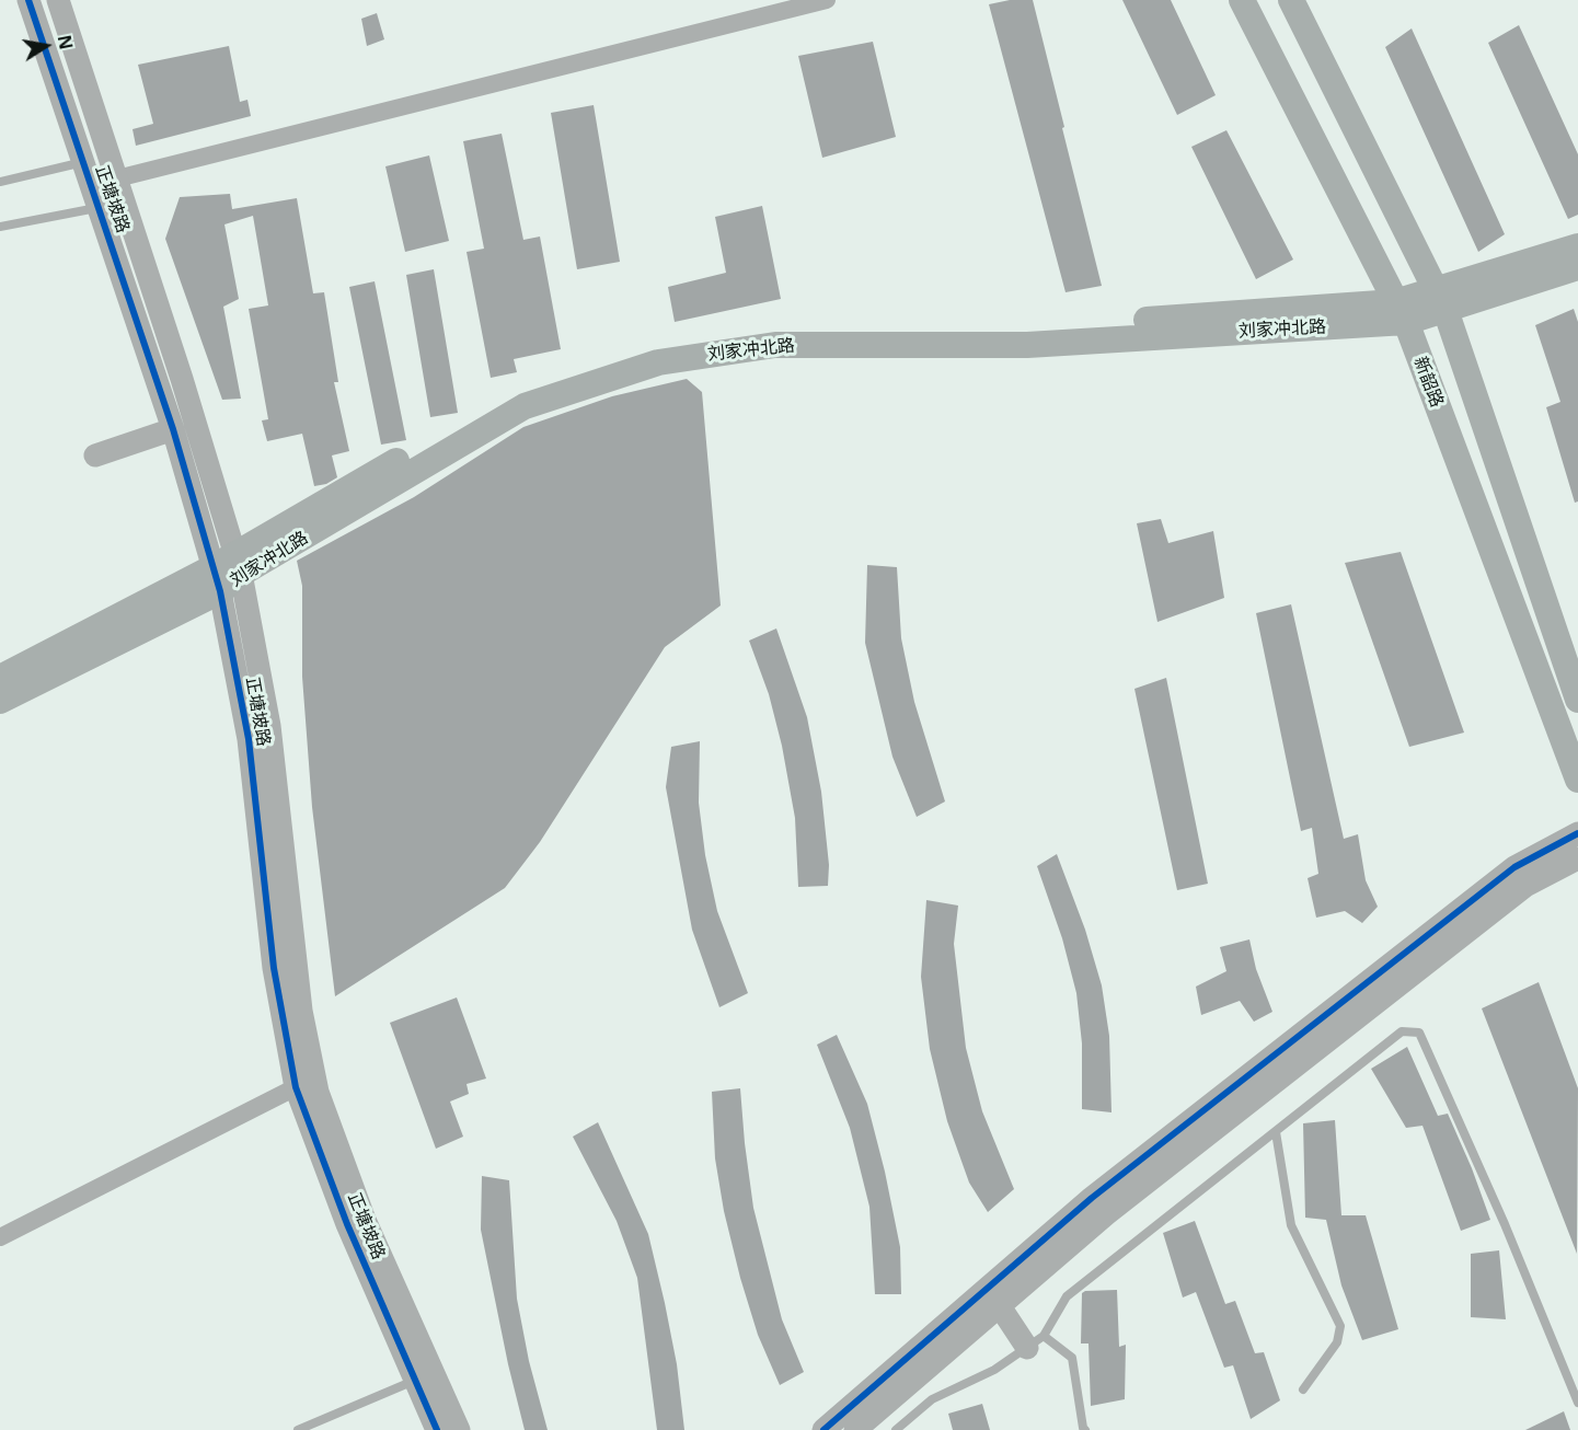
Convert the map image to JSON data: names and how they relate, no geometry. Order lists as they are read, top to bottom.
{
  "streets": {
    "main road": ["刘家冲北路", "新韶路"],
    "street": ["正塘坡路"]
  },
  "crossings": [
    ["正塘坡路", "刘家冲北路"],
    ["刘家冲北路", "新韶路"]
  ],
  "north": "right"
}
